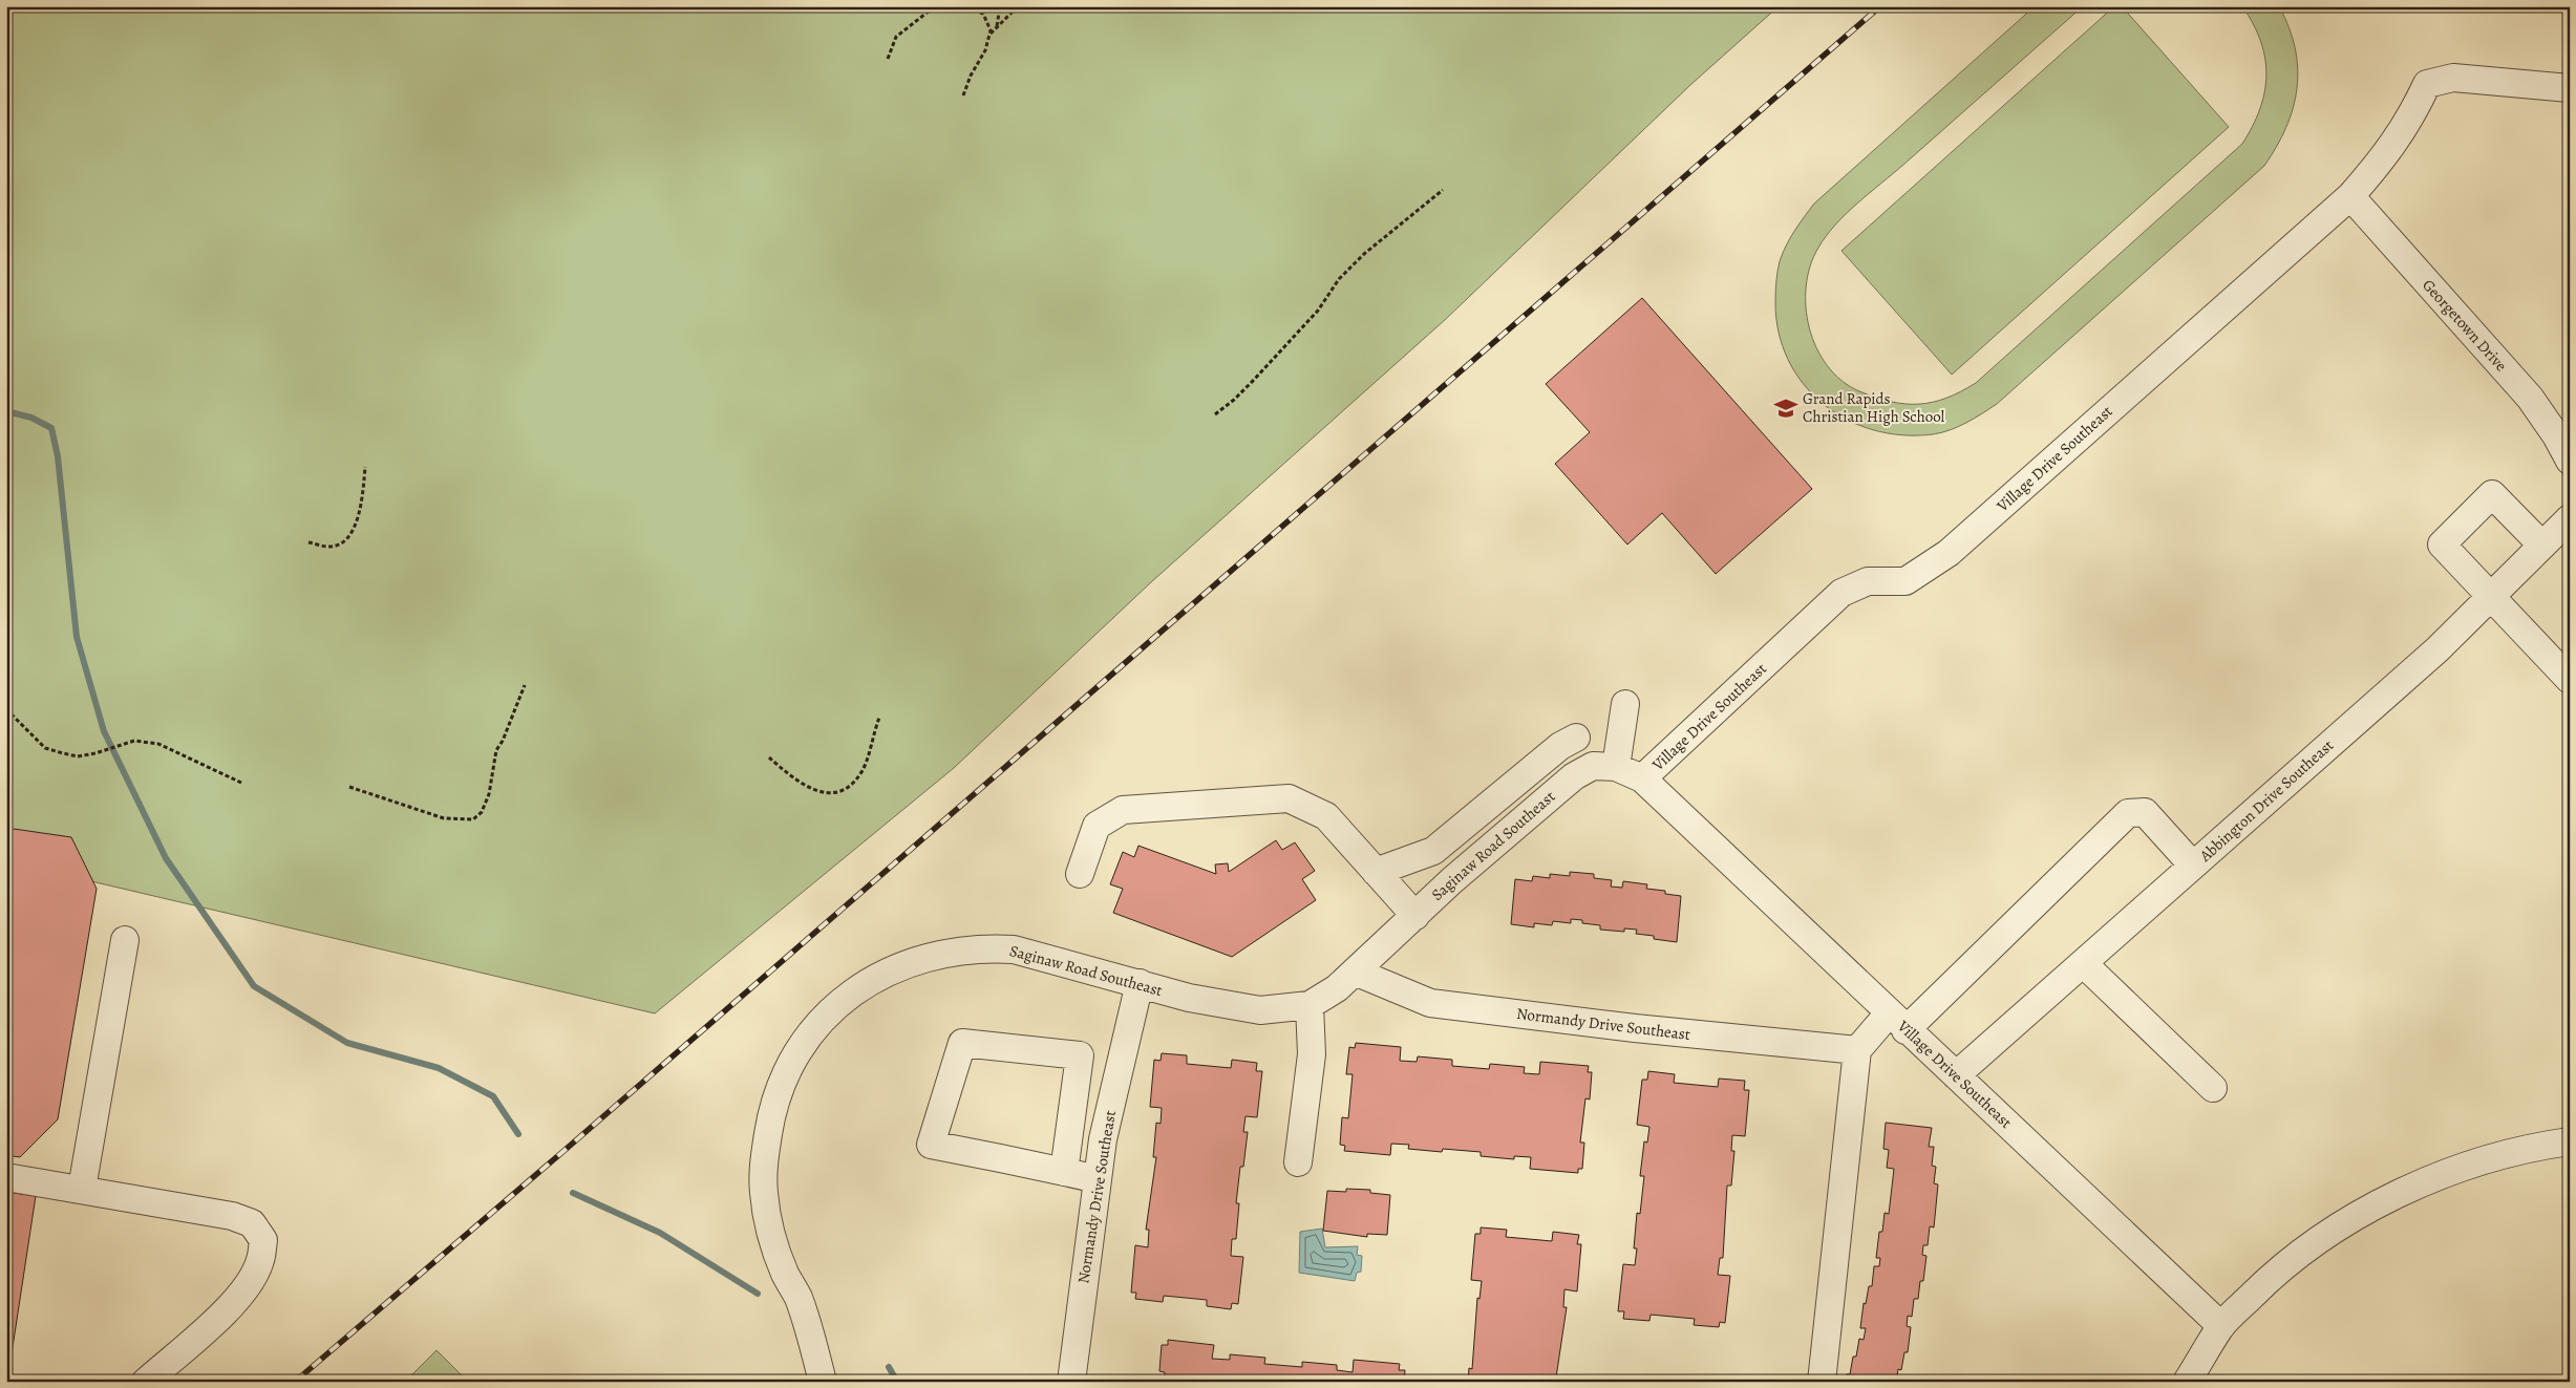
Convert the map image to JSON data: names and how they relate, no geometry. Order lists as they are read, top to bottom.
{
  "streets": {
    "street": [
      "Georgetown Drive",
      "Village Drive Southeast",
      "Abbington Drive Southeast",
      "Saginaw Road Southeast",
      "Normandy Drive Southeast"
    ]
  },
  "crossings": [
    ["Georgetown Drive", "Village Drive Southeast"],
    ["Village Drive Southeast", "Abbington Drive Southeast"],
    ["Village Drive Southeast", "Saginaw Road Southeast"],
    ["Saginaw Road Southeast", "Normandy Drive Southeast"]
  ],
  "places": {
    "school or university": ["Grand Rapids Christian High School"]
  }
}
